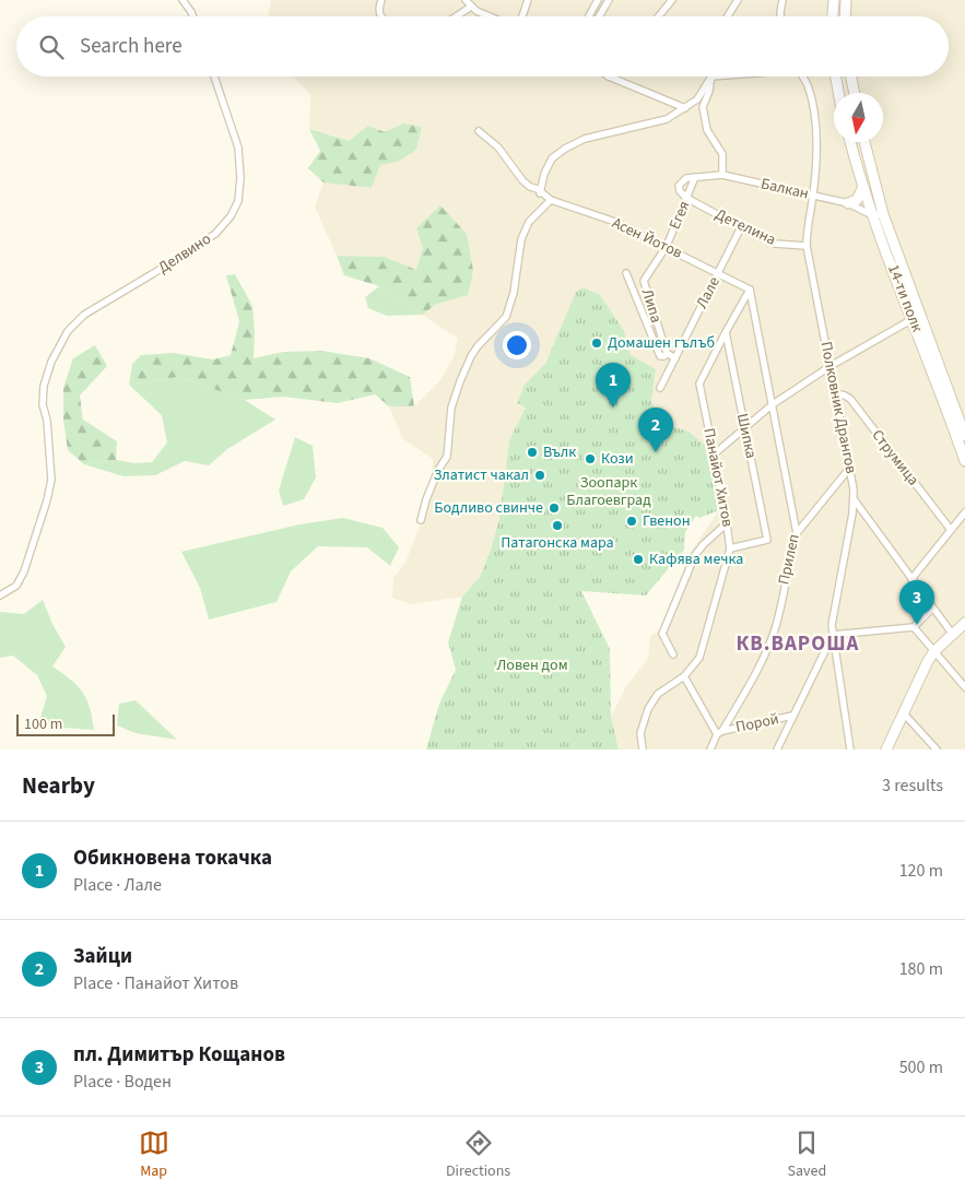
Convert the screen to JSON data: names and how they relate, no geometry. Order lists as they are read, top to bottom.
{
  "streets": {
    "street": [
      "Балкан",
      "Егея",
      "Детелина",
      "Асен Йотов",
      "Делвино",
      "Лале",
      "14-ти полк",
      "Липа",
      "Полковник Дрангов",
      "Шипка",
      "Струмица",
      "Панайот Хитов",
      "Прилеп",
      "Порой"
    ]
  },
  "crossings": [
    ["Балкан", "Егея"],
    ["Балкан", "14-ти полк"],
    ["Балкан", "Полковник Дрангов"],
    ["Егея", "Детелина"],
    ["Егея", "Асен Йотов"],
    ["Егея", "Липа"],
    ["Детелина", "Лале"],
    ["Детелина", "Полковник Дрангов"],
    ["Асен Йотов", "Лале"],
    ["Асен Йотов", "Панайот Хитов"],
    ["Асен Йотов", "Прилеп"],
    ["Полковник Дрангов", "Струмица"],
    ["Шипка", "Панайот Хитов"],
    ["Панайот Хитов", "Прилеп"],
    ["Прилеп", "Порой"]
  ],
  "districts": ["КВ.ВАРОША"],
  "parks": ["Зоопарк Благоевград", "Ловен дом"],
  "places": [
    "Домашен гълъб",
    "Вълк",
    "Кози",
    "Златист чакал",
    "Бодливо свинче",
    "Гвенон",
    "Патагонска мара",
    "Кафява мечка"
  ],
  "scale_bar": "100 m",
  "north": "bottom",
  "page": {
    "search": "Search here",
    "pins": ["1", "2", "3"],
    "scale": "100 m",
    "heading": ["Nearby", "3 results"],
    "list": [
      {
        "mark": "1",
        "name": "Обикновена токачка",
        "note": "Place · Лале",
        "value": "120 m"
      },
      {
        "mark": "2",
        "name": "Зайци",
        "note": "Place · Панайот Хитов",
        "value": "180 m"
      },
      {
        "mark": "3",
        "name": "пл. Димитър Кощанов",
        "note": "Place · Воден",
        "value": "500 m"
      }
    ],
    "nav": ["Map", "Directions", "Saved"]
  }
}
